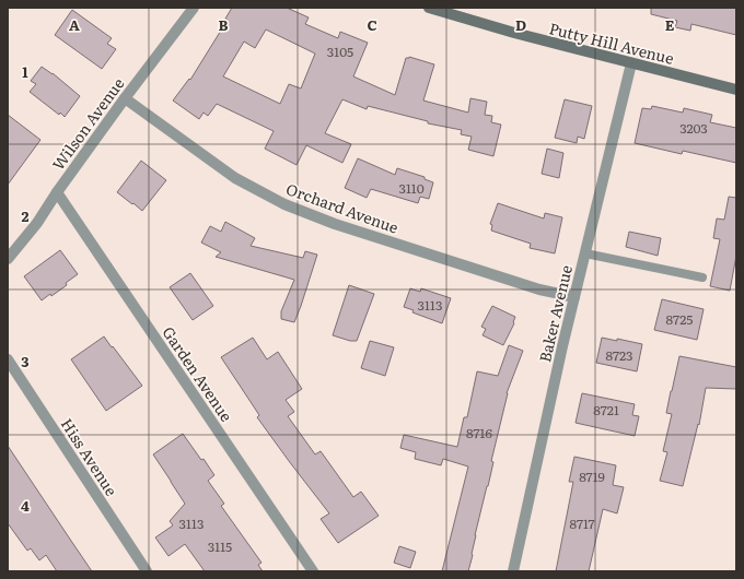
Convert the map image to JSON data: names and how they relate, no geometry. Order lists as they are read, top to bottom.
{
  "streets": {
    "main road": ["Putty Hill Avenue"],
    "street": [
      "Wilson Avenue",
      "Orchard Avenue",
      "Baker Avenue",
      "Garden Avenue",
      "Hiss Avenue"
    ]
  },
  "crossings": [
    ["Putty Hill Avenue", "Baker Avenue"],
    ["Wilson Avenue", "Orchard Avenue"],
    ["Wilson Avenue", "Garden Avenue"],
    ["Orchard Avenue", "Baker Avenue"]
  ],
  "house_numbers": [
    "3105",
    "3203",
    "3110",
    "3113",
    "8725",
    "8723",
    "8721",
    "8716",
    "8719",
    "3113",
    "8717",
    "3115"
  ],
  "grid": {
    "columns": [
      "A",
      "B",
      "C",
      "D",
      "E"
    ],
    "rows": [
      "1",
      "2",
      "3",
      "4"
    ]
  }
}
